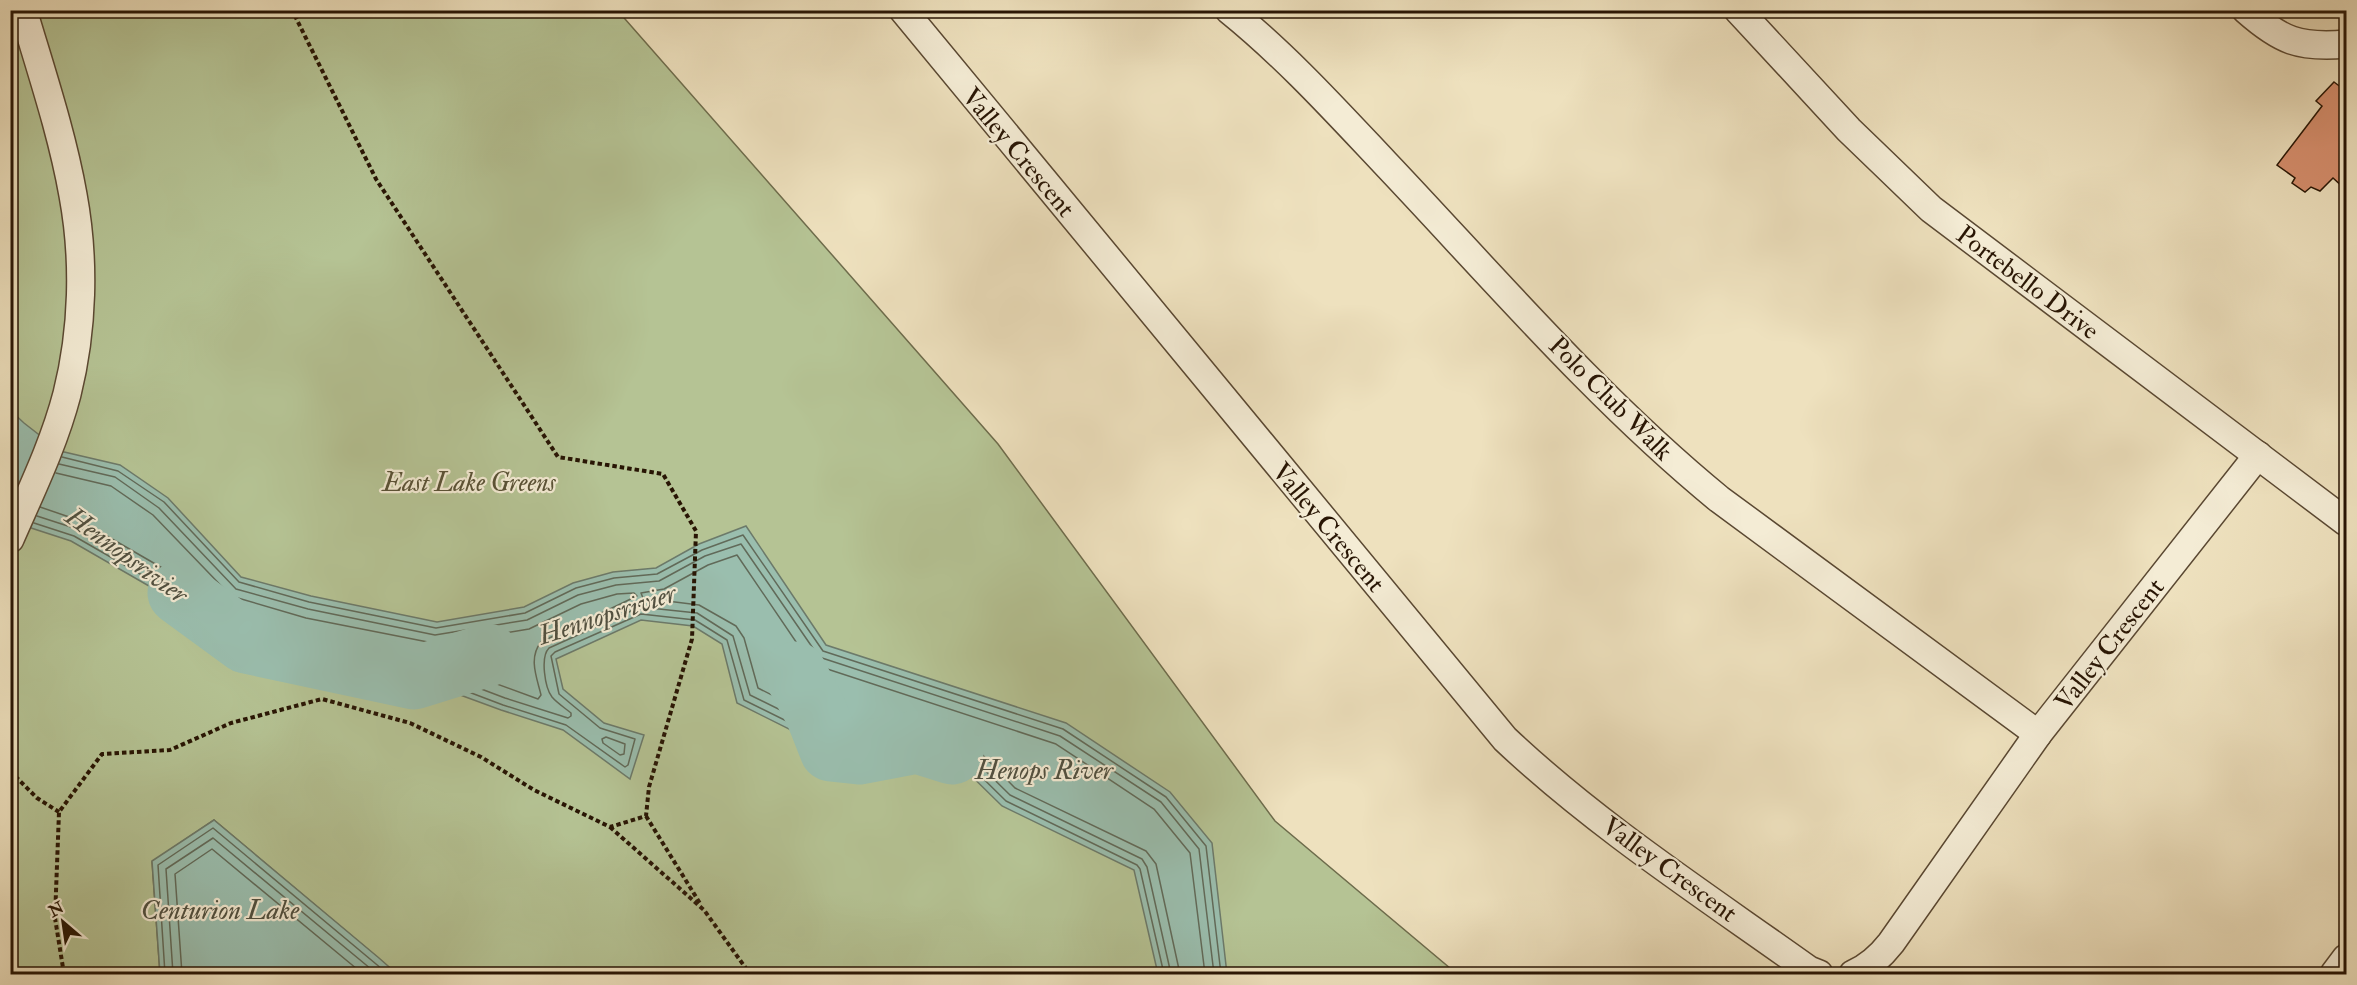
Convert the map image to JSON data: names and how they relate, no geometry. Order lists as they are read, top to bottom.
{
  "streets": {
    "street": ["Valley Crescent", "Portebello Drive", "Polo Club Walk"]
  },
  "crossings": [
    ["Valley Crescent", "Portebello Drive"],
    ["Valley Crescent", "Polo Club Walk"]
  ],
  "water": ["Hennopsrivier", "Henops River", "Centurion Lake"],
  "parks": ["East Lake Greens"],
  "north": "top left"
}
